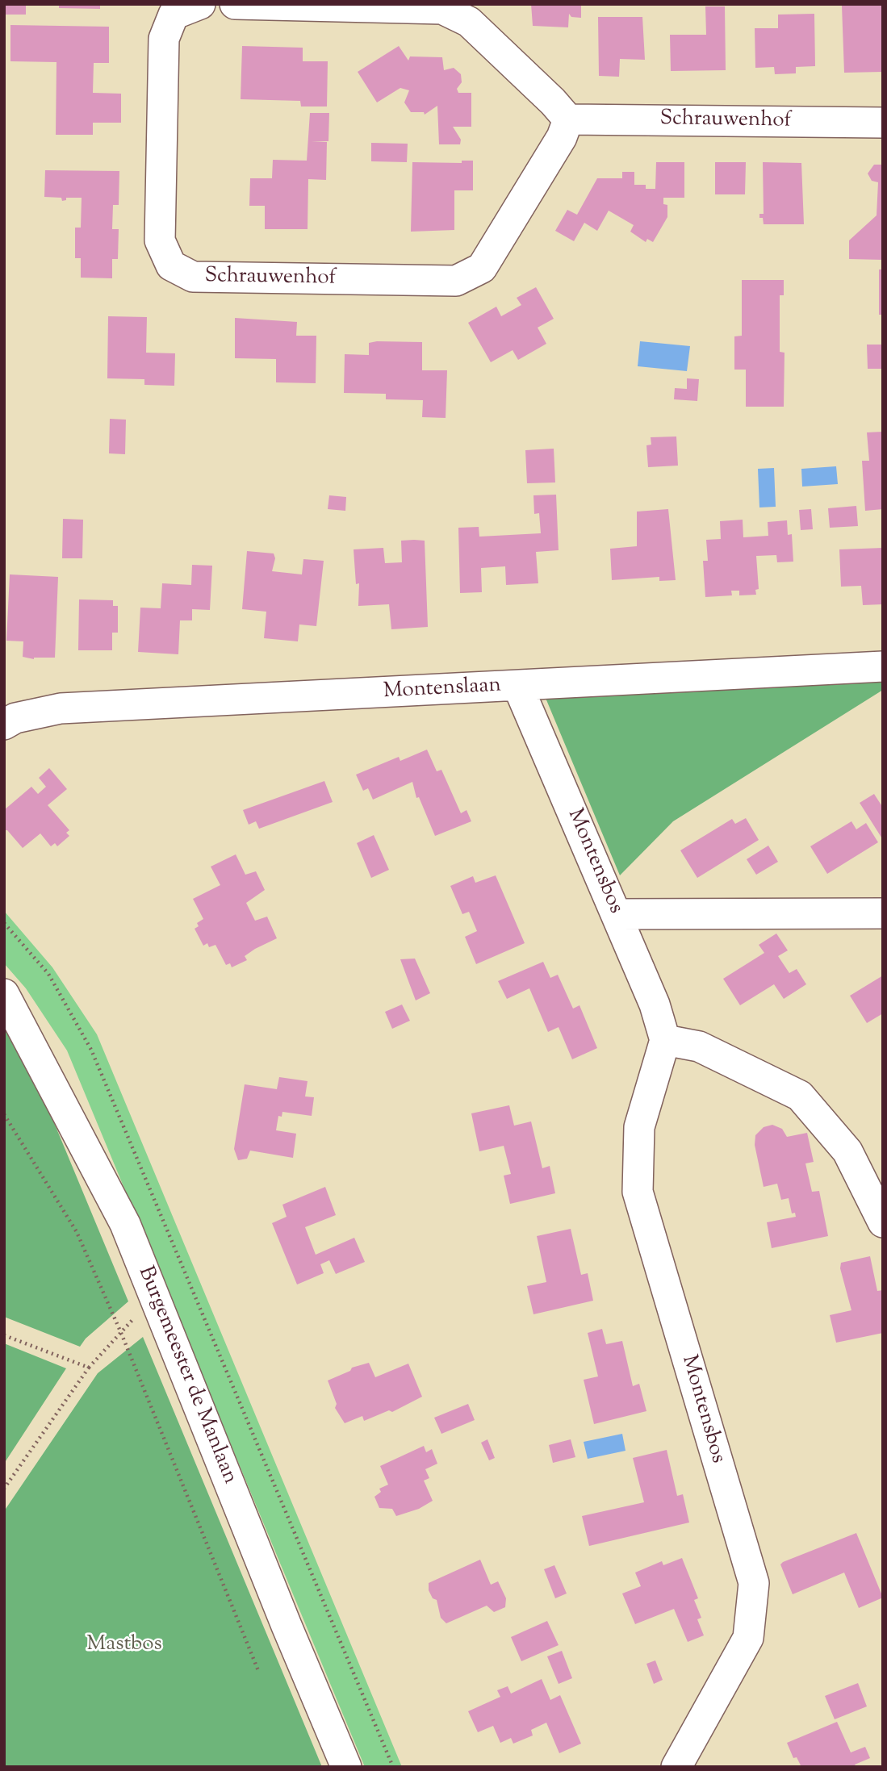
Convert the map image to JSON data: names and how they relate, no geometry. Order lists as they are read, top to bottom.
{
  "streets": {
    "street": [
      "Schrauwenhof",
      "Montenslaan",
      "Montensbos",
      "Burgemeester de Manlaan"
    ]
  },
  "crossings": [
    ["Montenslaan", "Montensbos"]
  ],
  "parks": ["Mastbos"]
}
